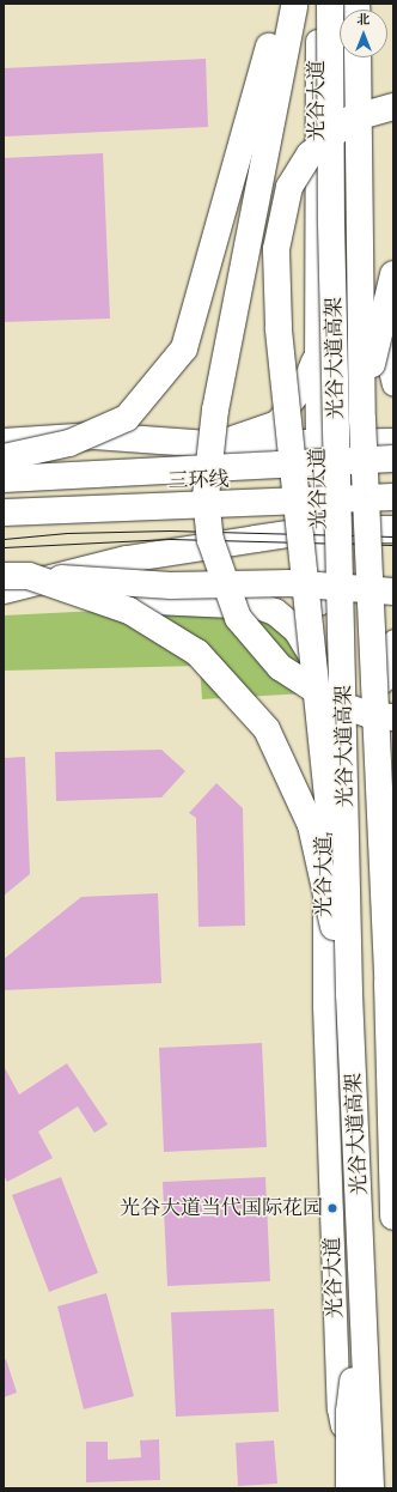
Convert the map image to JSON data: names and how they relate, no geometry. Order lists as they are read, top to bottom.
{
  "streets": {
    "highway": ["光谷大道高架", "三环线"],
    "main road": ["光谷大道"]
  },
  "places": ["光谷大道当代国际花园"],
  "north": "top"
}
